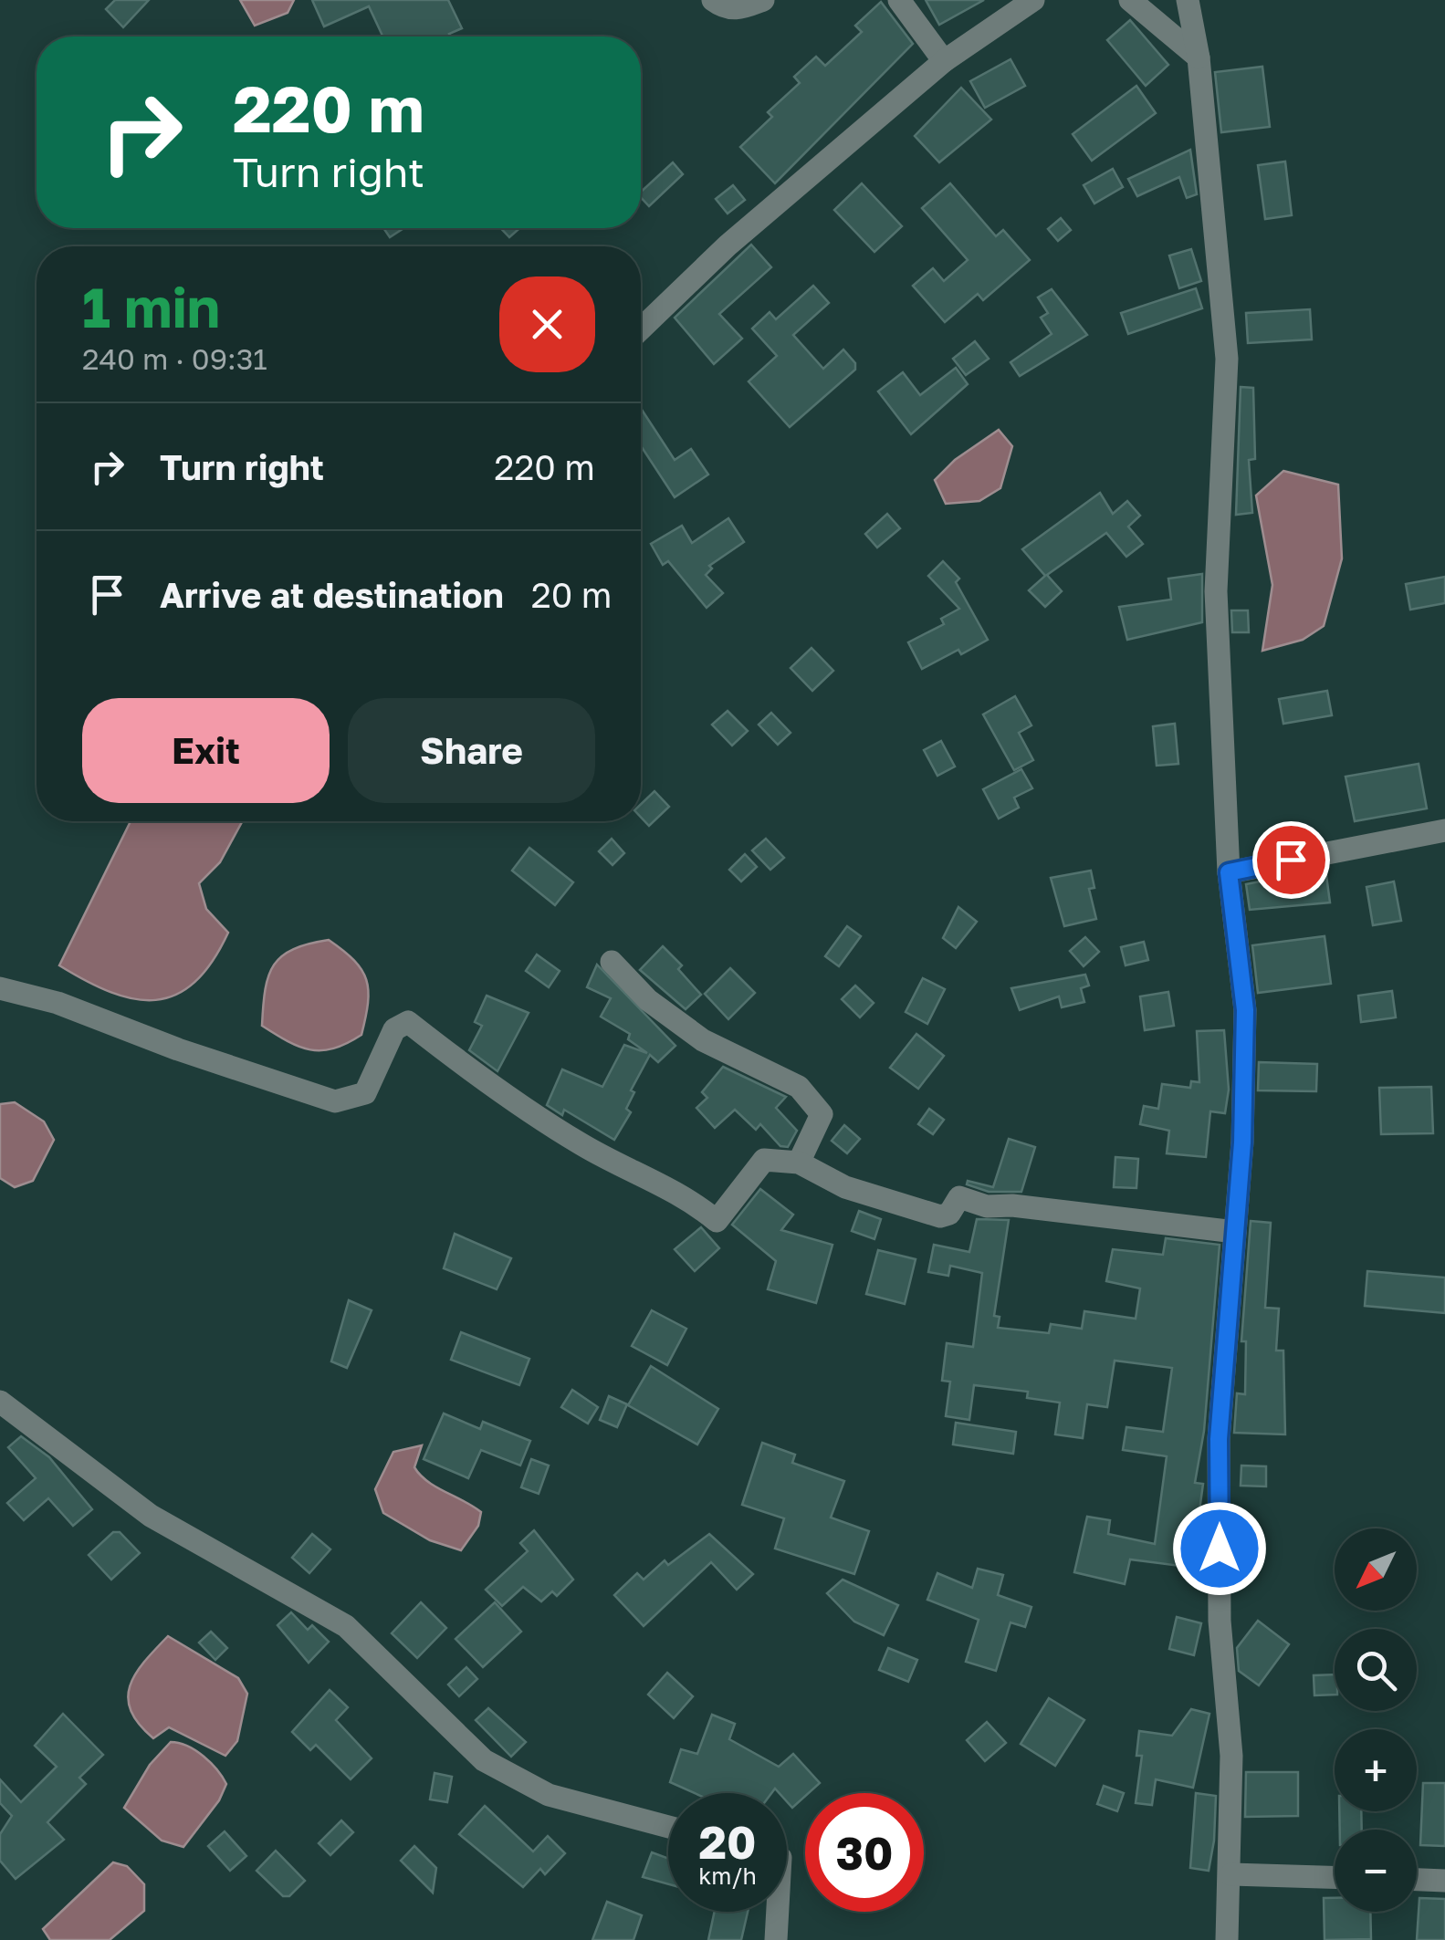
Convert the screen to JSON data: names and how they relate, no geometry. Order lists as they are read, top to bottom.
{
  "north": "bottom left",
  "page": {
    "turn": ["220 m", "Turn right"],
    "heading": ["1 min", "240 m · 09:31"],
    "list": [
      {
        "name": "Turn right",
        "value": "220 m"
      },
      {
        "name": "Arrive at destination",
        "value": "20 m"
      }
    ],
    "buttons": ["Exit", "Share"],
    "map_buttons": ["+", "−"],
    "speed": "20 km/h",
    "limit": "30"
  }
}
